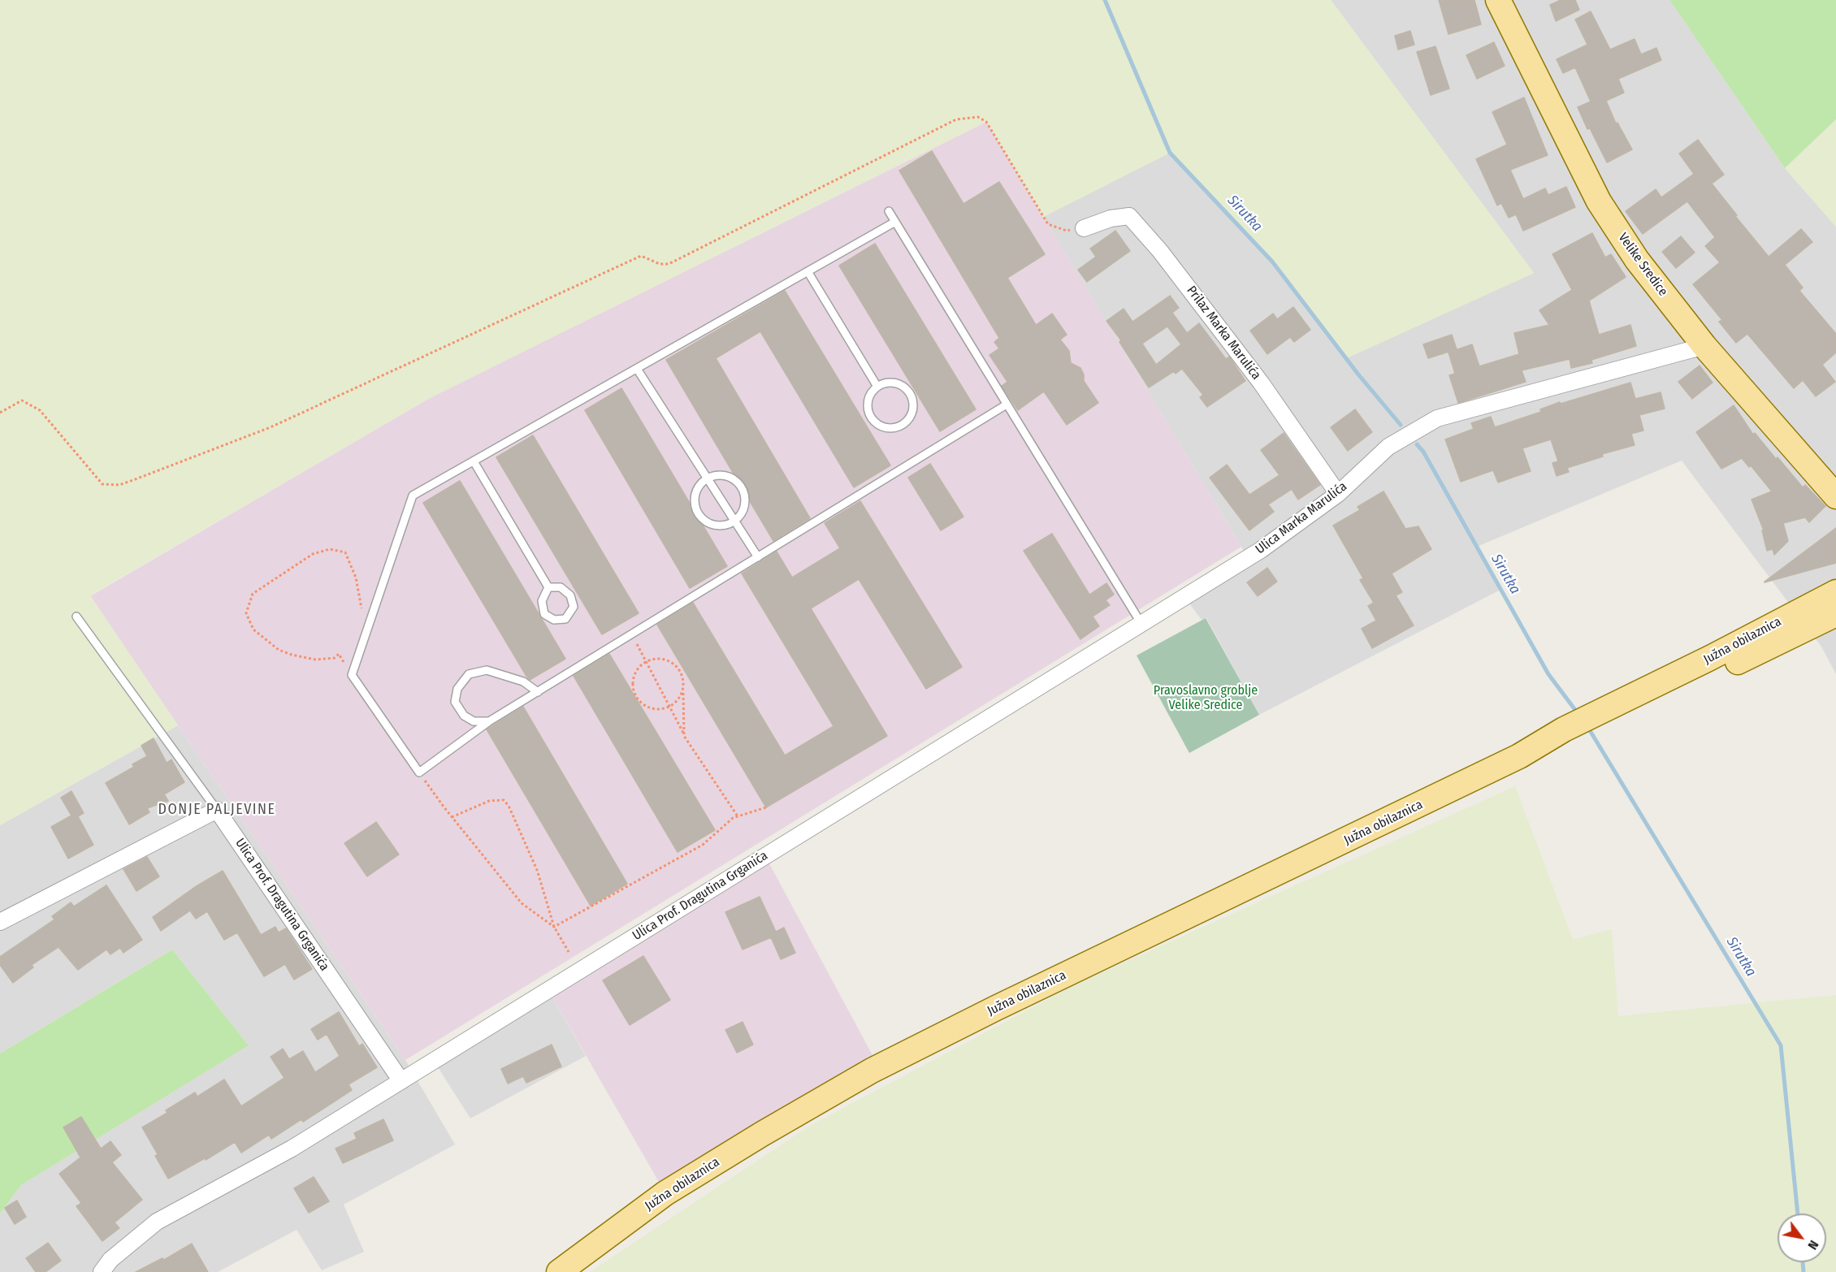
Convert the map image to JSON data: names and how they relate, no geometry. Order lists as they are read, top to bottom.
{
  "streets": {
    "main road": ["Velike Sredice", "Južna obilaznica"],
    "street": ["Prilaz Marka Marulića", "Ulica Marka Marulića", "Ulica Prof. Dragutina Grganića"]
  },
  "crossings": [
    ["Velike Sredice", "Ulica Marka Marulića"],
    ["Prilaz Marka Marulića", "Ulica Marka Marulića"],
    ["Ulica Marka Marulića", "Ulica Prof. Dragutina Grganića"]
  ],
  "districts": ["DONJE PALJEVINE"],
  "water": ["Sirutka"],
  "parks": ["Pravoslavno groblje Velike Sredice"],
  "north": "bottom right"
}
